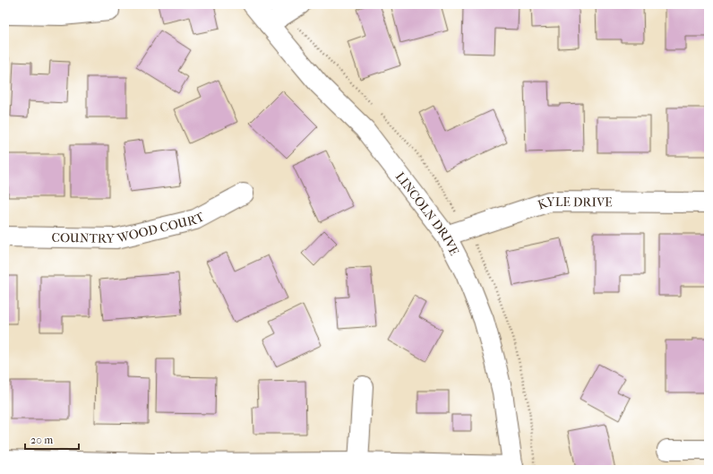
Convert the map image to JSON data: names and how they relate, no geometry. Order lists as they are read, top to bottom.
{
  "streets": {
    "street": ["KYLE DRIVE", "LINCOLN DRIVE", "COUNTRY WOOD COURT"]
  },
  "crossings": [
    ["KYLE DRIVE", "LINCOLN DRIVE"]
  ],
  "scale_bar": "20 m"
}
